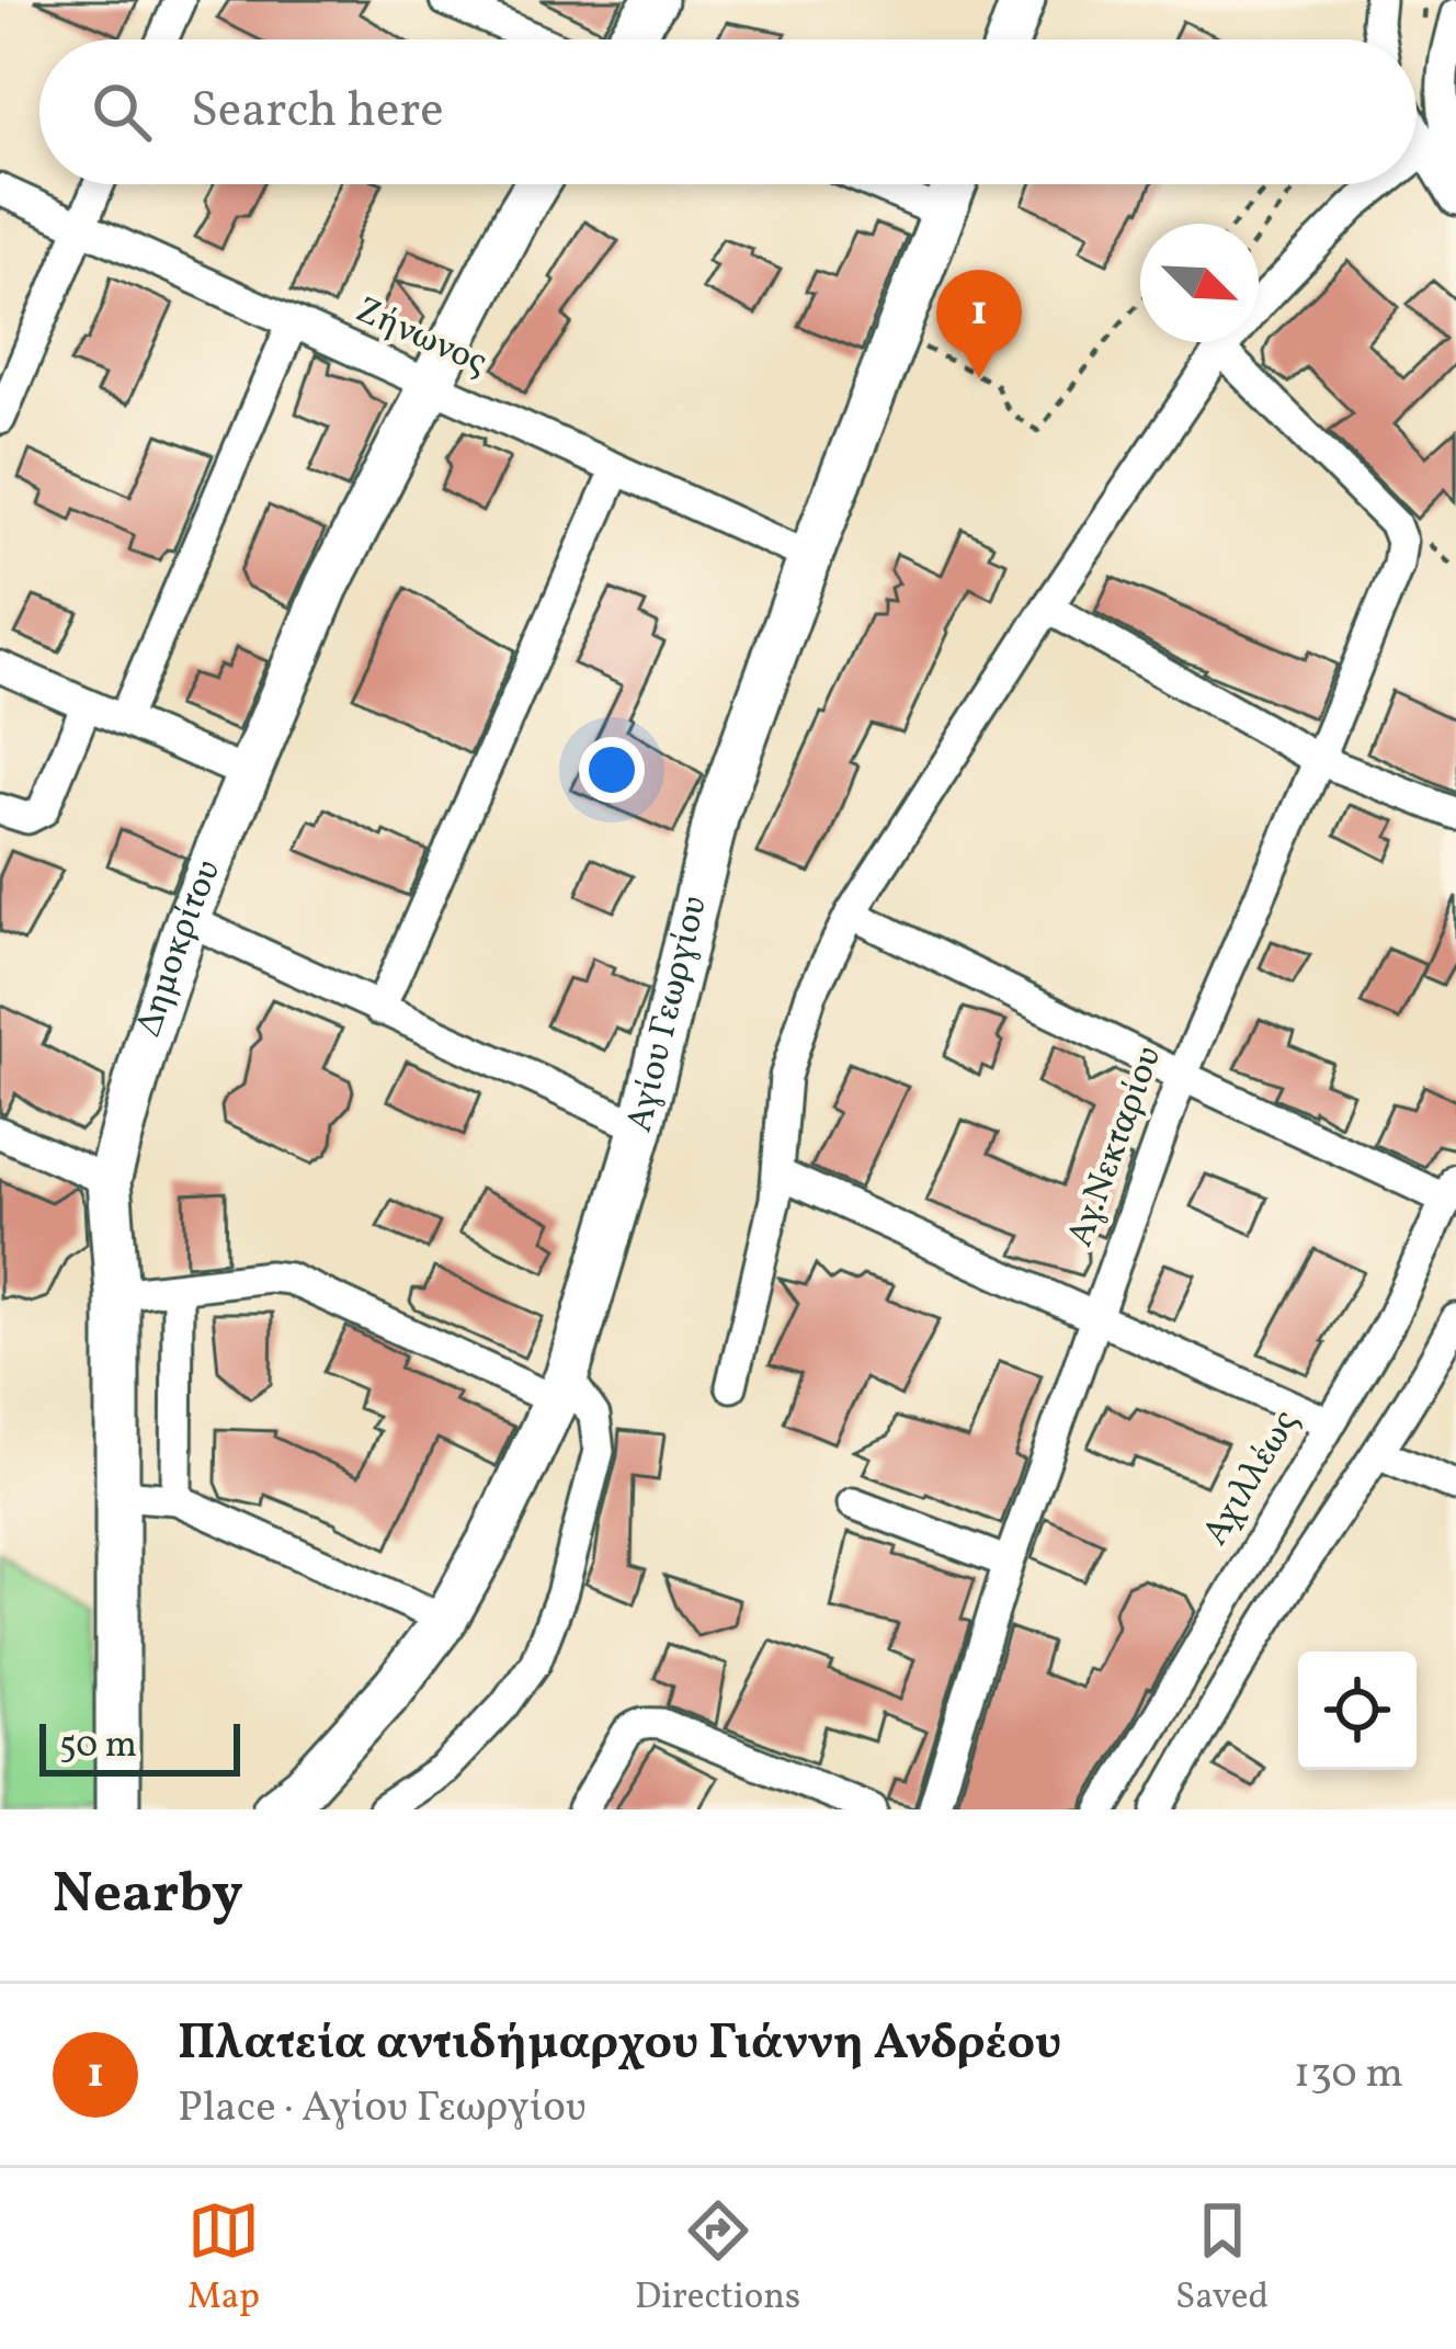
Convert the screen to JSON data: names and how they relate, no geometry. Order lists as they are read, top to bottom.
{
  "streets": {
    "street": [
      "Ζήνωνος",
      "Δημοκρίτου",
      "Αγίου Γεωργίου",
      "Αγ.Νεκταρίου",
      "Αχιλλέως"
    ]
  },
  "crossings": [
    ["Ζήνωνος", "Δημοκρίτου"],
    ["Ζήνωνος", "Αγίου Γεωργίου"]
  ],
  "scale_bar": "50 m",
  "north": "bottom right",
  "page": {
    "search": "Search here",
    "pins": "1",
    "scale": "50 m",
    "heading": "Nearby",
    "list": [
      {
        "mark": "1",
        "name": "Πλατεία αντιδήμαρχου Γιάννη Ανδρέου",
        "note": "Place · Αγίου Γεωργίου",
        "value": "130 m"
      }
    ],
    "nav": ["Map", "Directions", "Saved"]
  }
}
